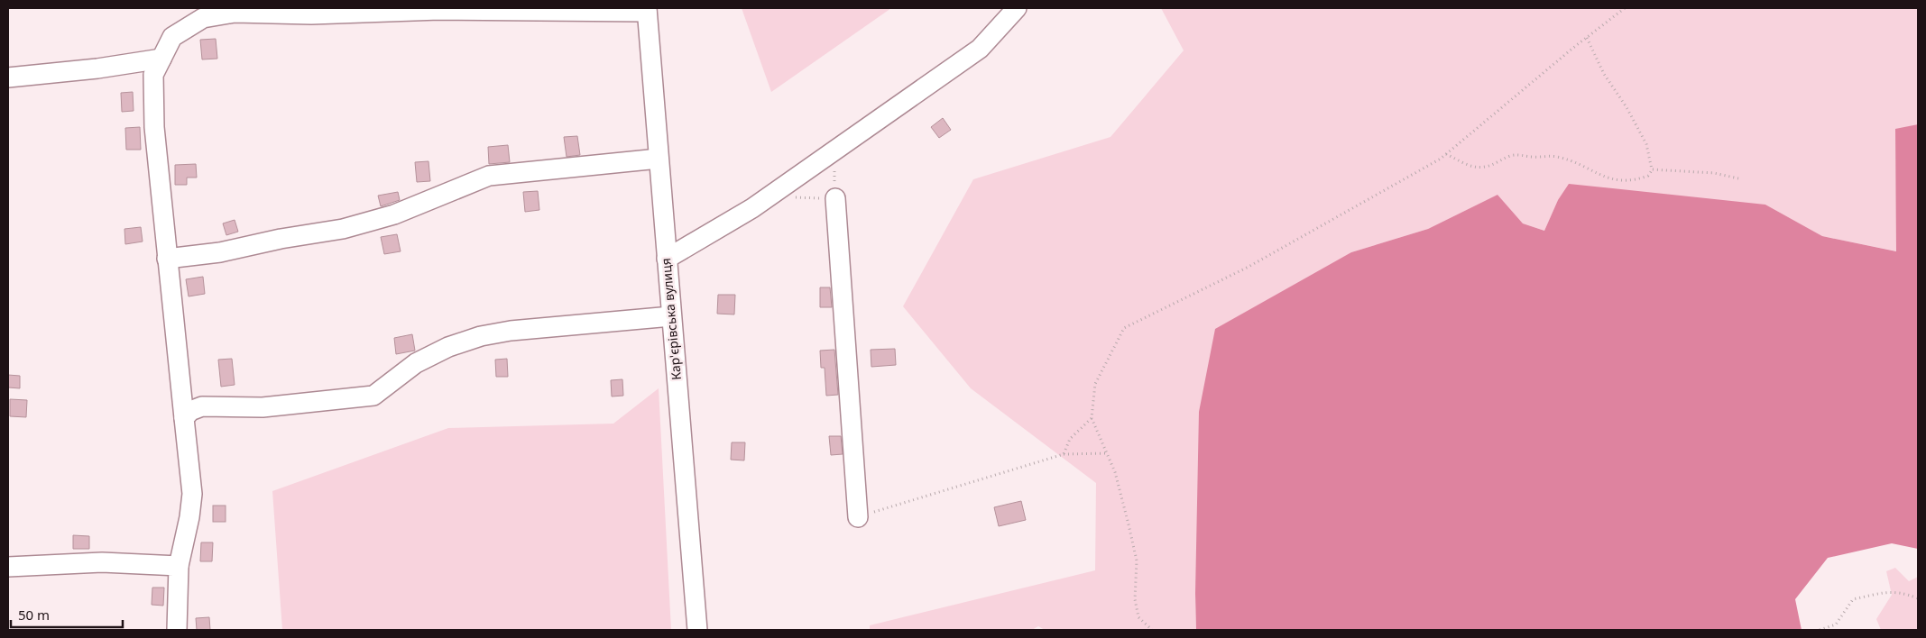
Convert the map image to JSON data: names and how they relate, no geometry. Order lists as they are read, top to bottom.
{
  "streets": {
    "street": ["Кар'єрівська вулиця"]
  },
  "scale_bar": "50 m"
}
